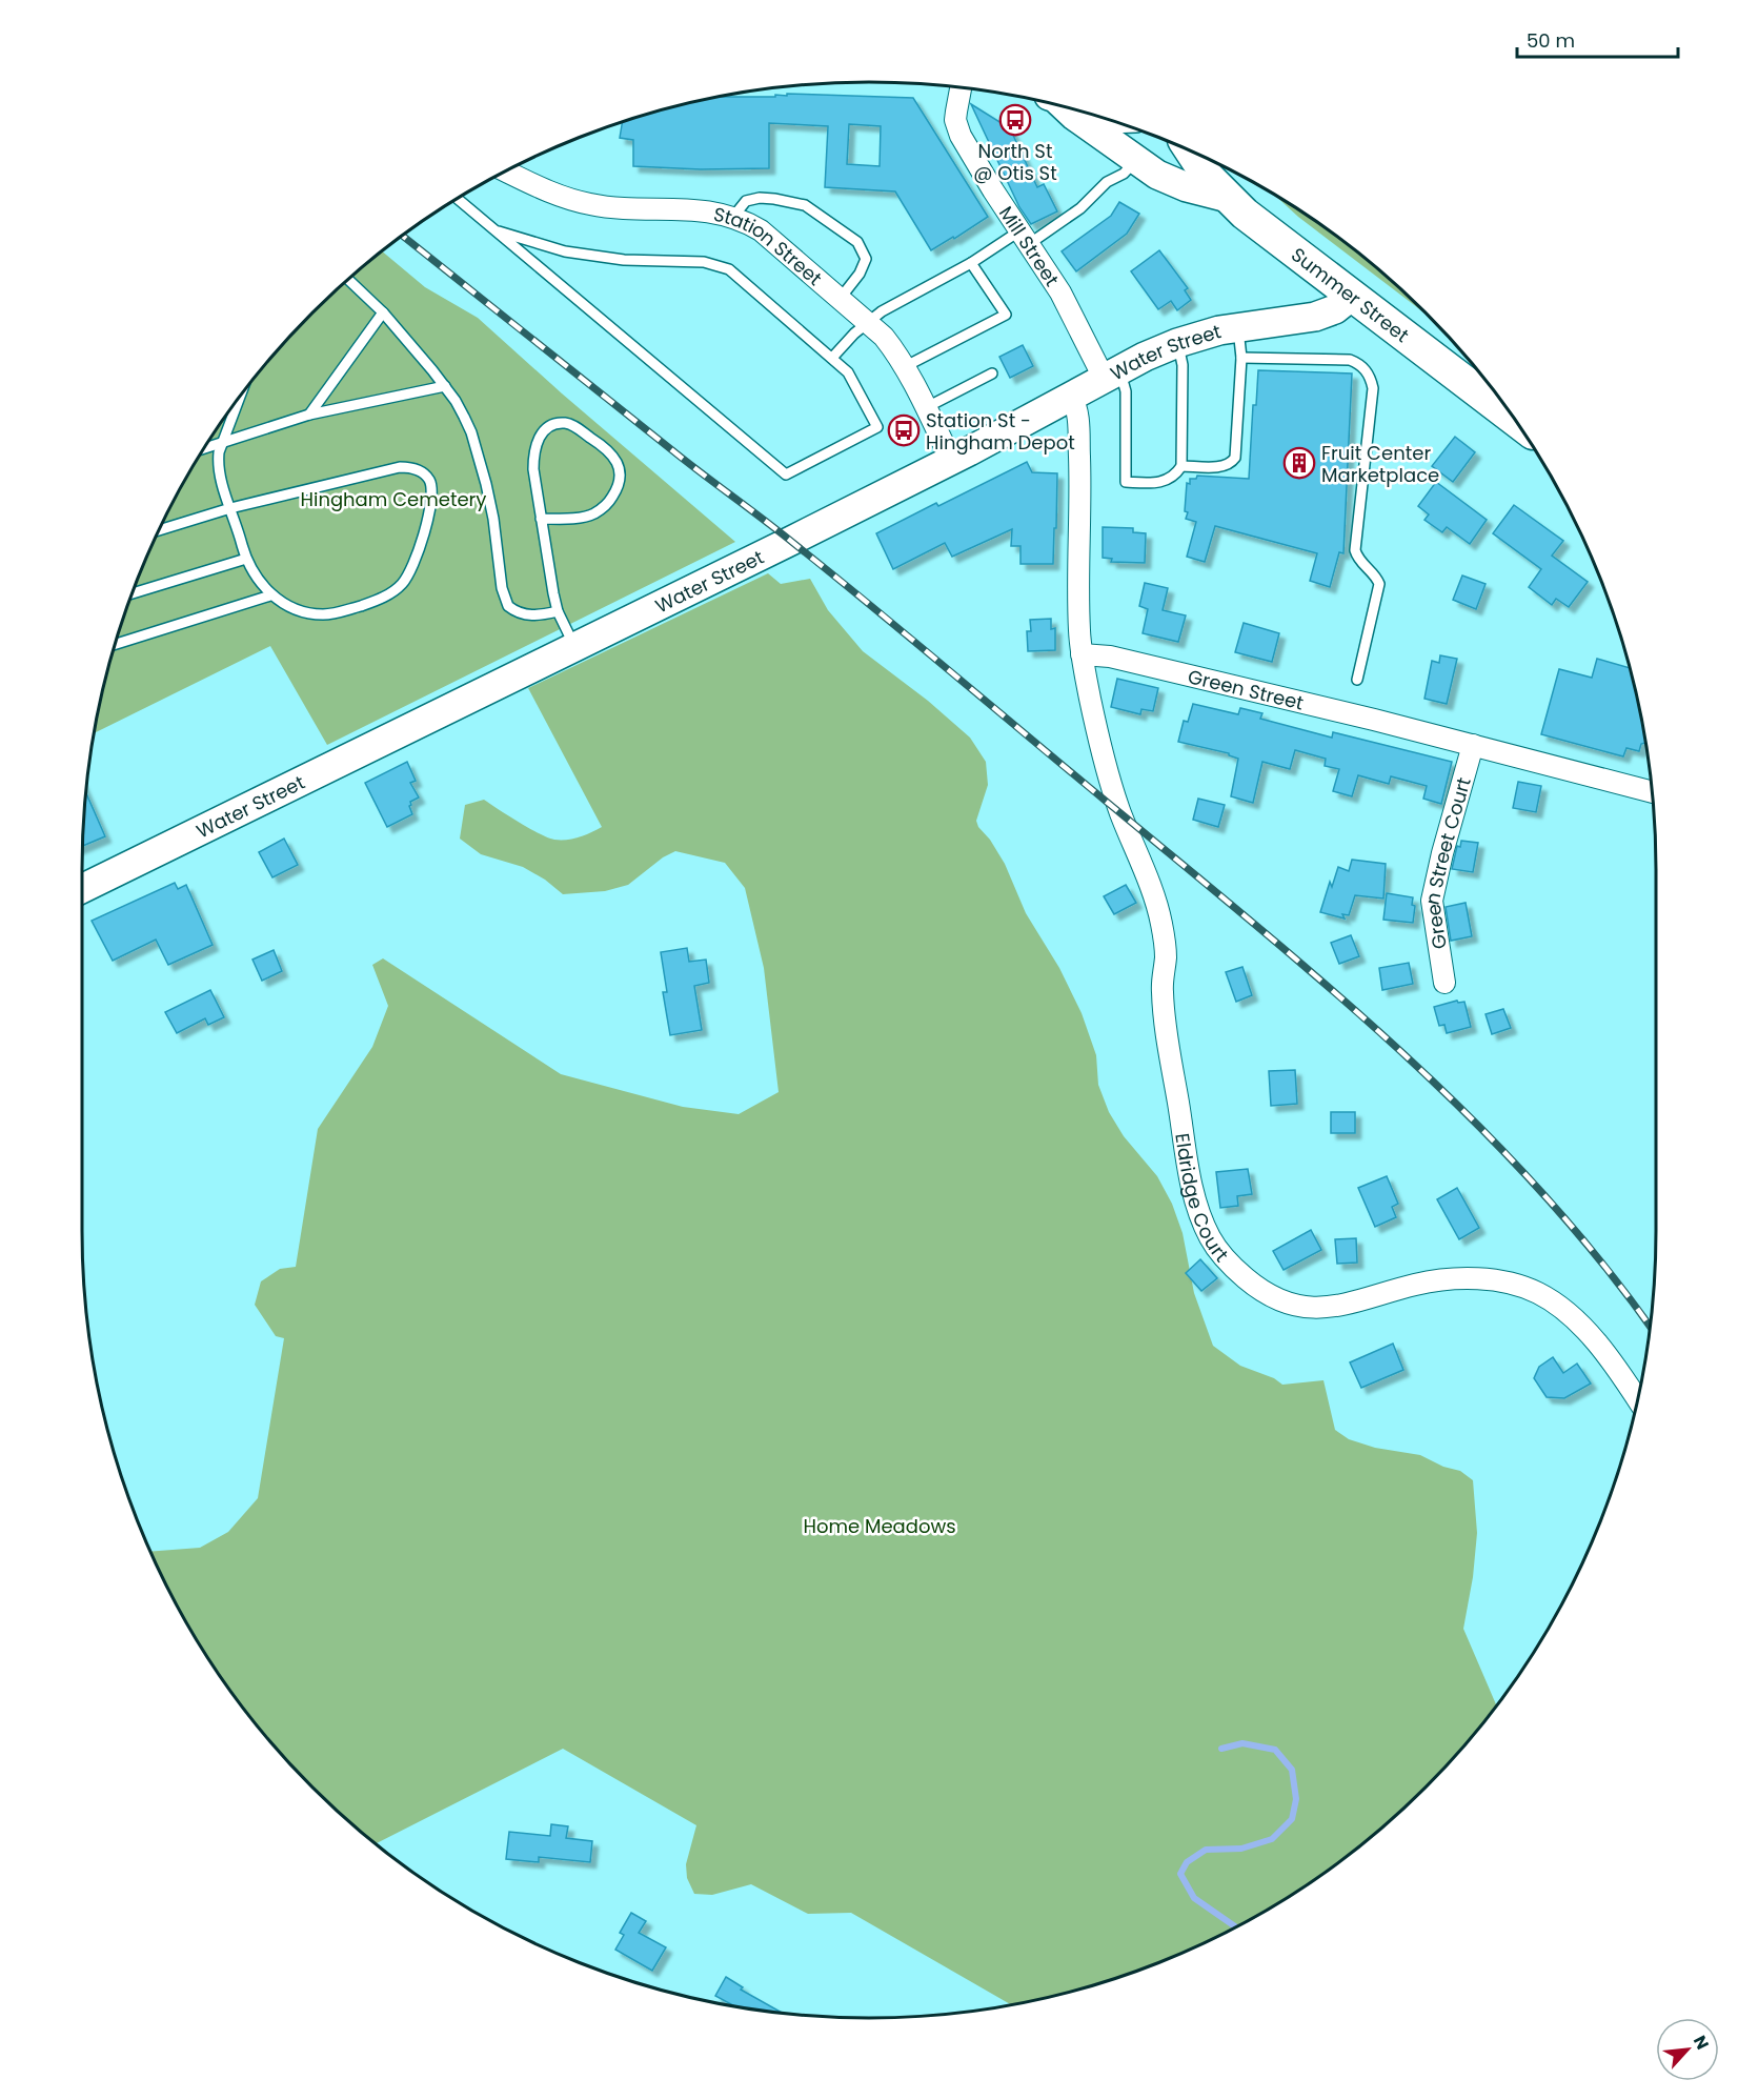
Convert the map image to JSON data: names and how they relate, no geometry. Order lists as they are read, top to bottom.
{
  "streets": {
    "main road": ["Summer Street", "Water Street"],
    "street": [
      "Mill Street",
      "Station Street",
      "Green Street",
      "Green Street Court",
      "Eldridge Court"
    ]
  },
  "crossings": [
    ["Mill Street", "Water Street"],
    ["Station Street", "Water Street"],
    ["Summer Street", "Water Street"],
    ["Green Street", "Green Street Court"],
    ["Green Street", "Eldridge Court"]
  ],
  "parks": ["Hingham Cemetery", "Home Meadows"],
  "places": {
    "bus stop": ["North St @ Otis St", "Station St - Hingham Depot"],
    "building": ["Fruit Center Marketplace"]
  },
  "scale_bar": "50 m",
  "north": "top right"
}
